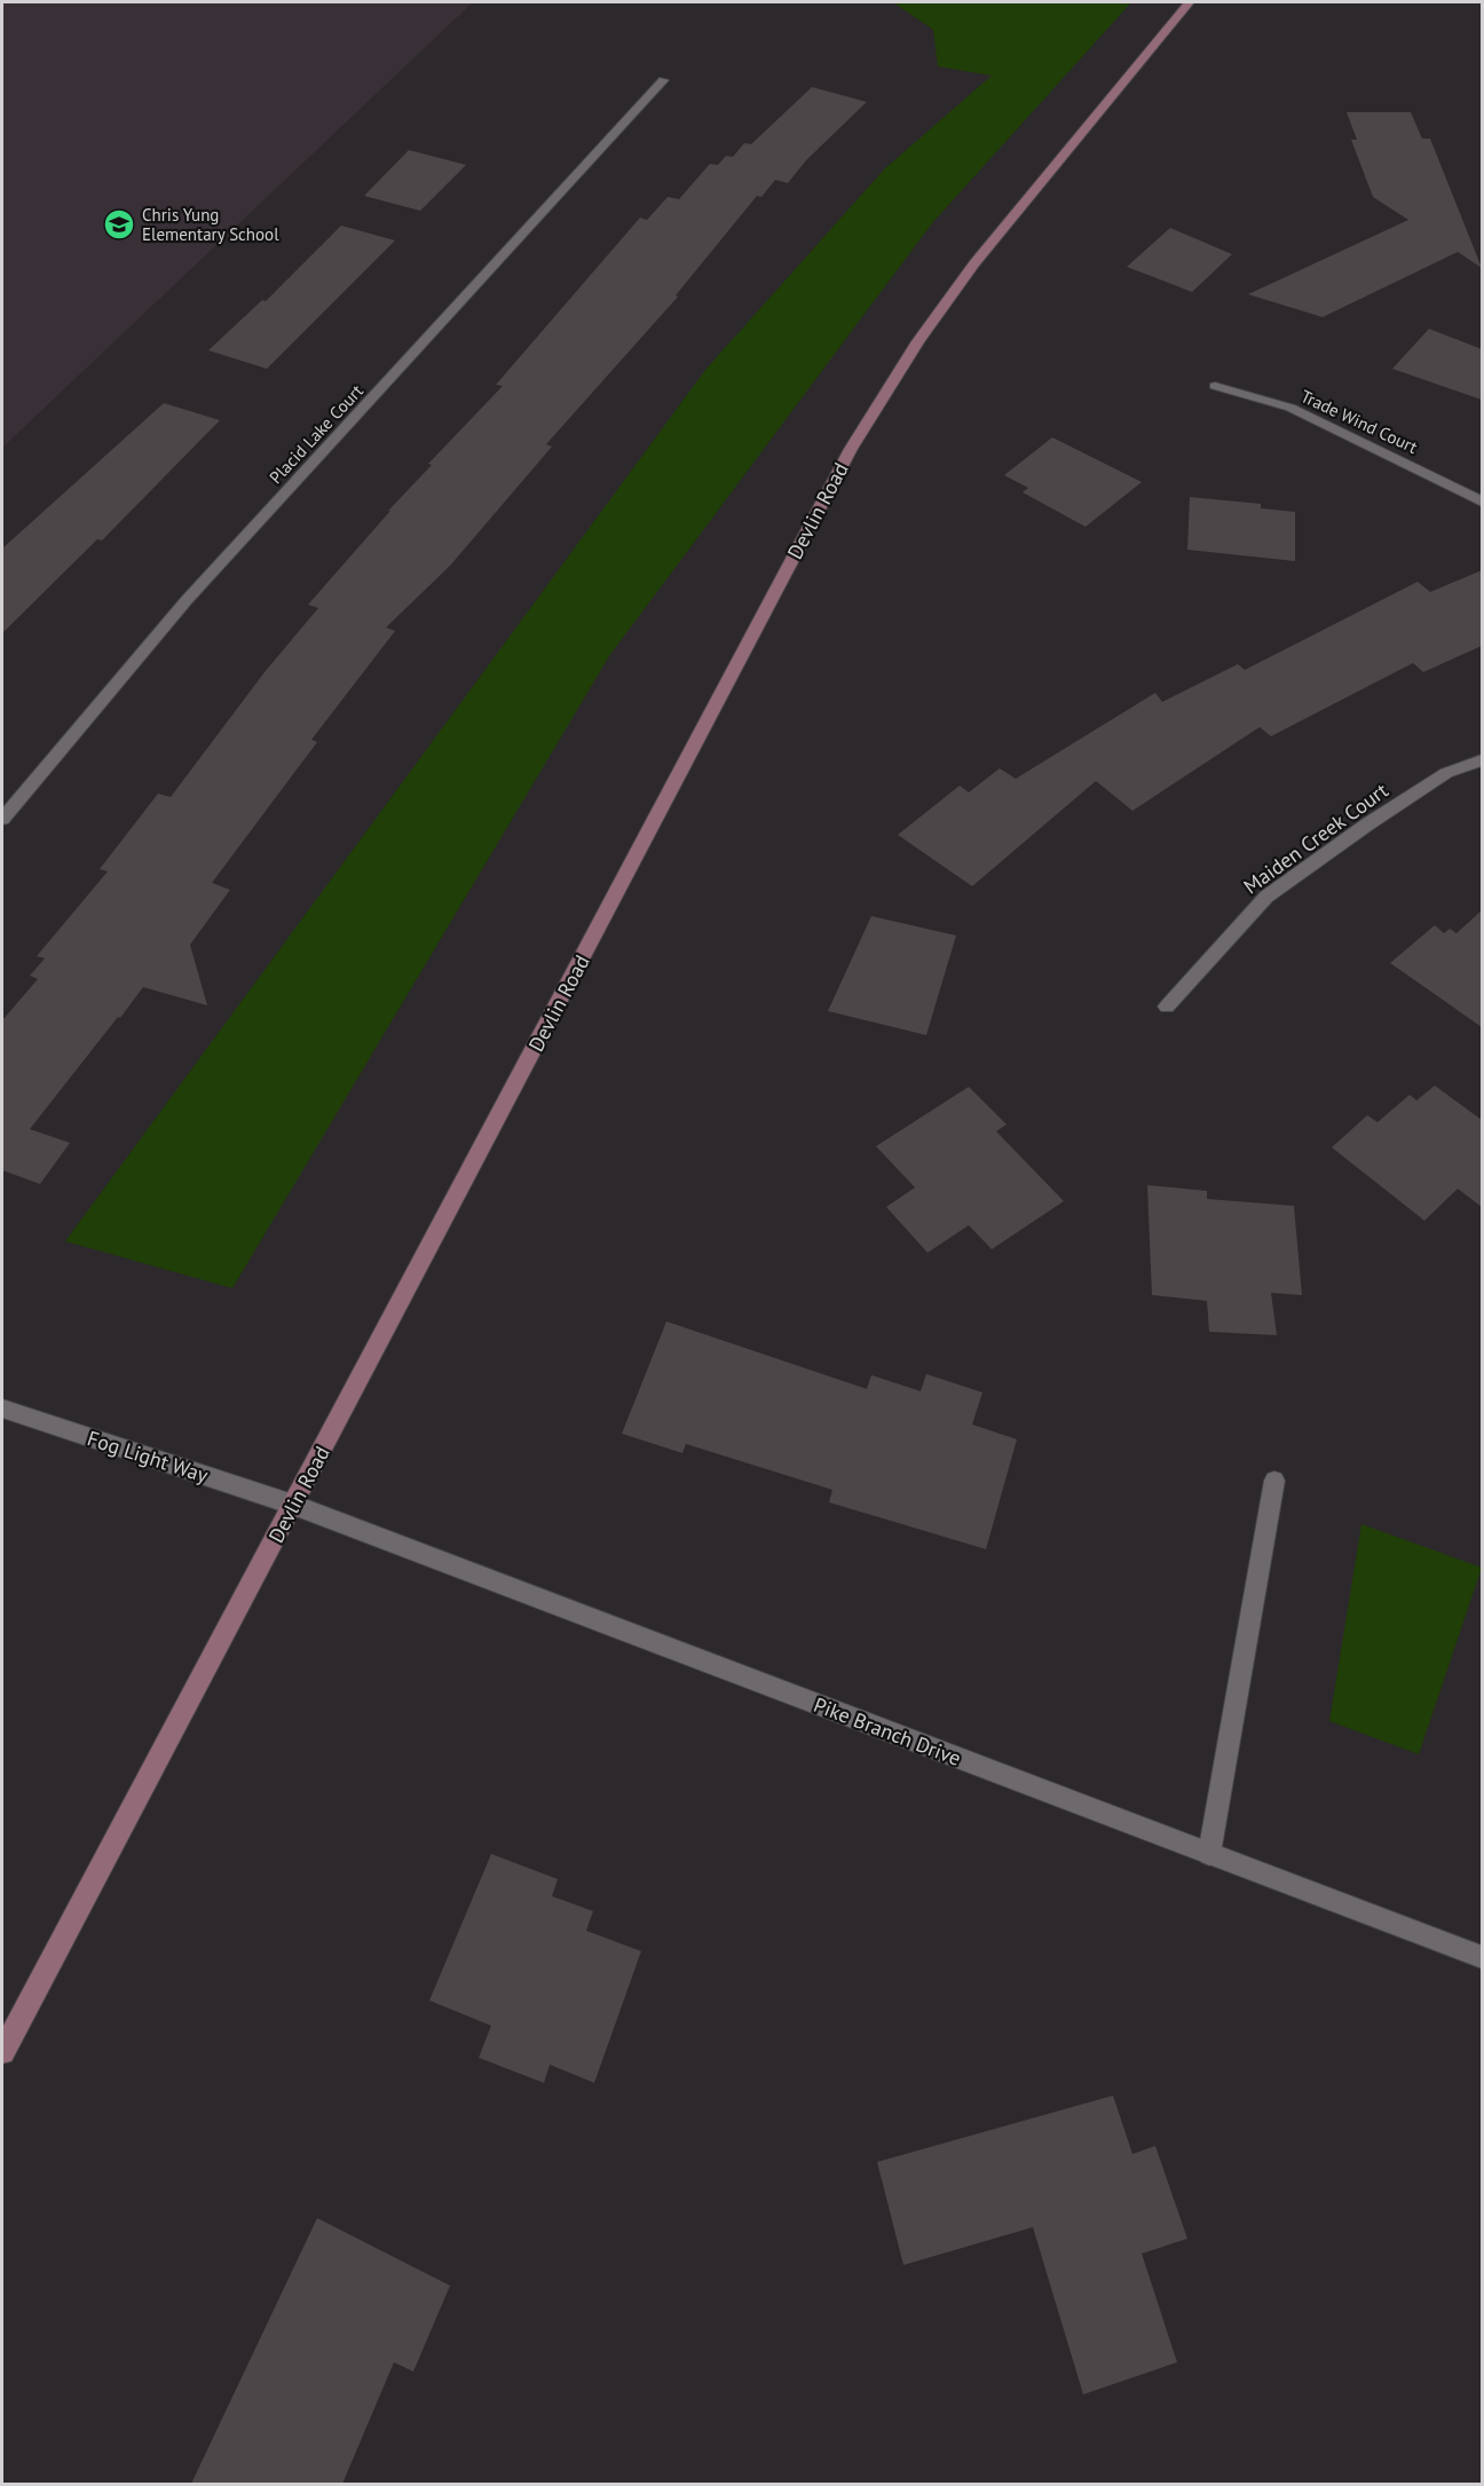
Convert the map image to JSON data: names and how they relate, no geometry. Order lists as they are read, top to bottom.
{
  "streets": {
    "main road": ["Devlin Road"],
    "street": [
      "Trade Wind Court",
      "Placid Lake Court",
      "Maiden Creek Court",
      "Fog Light Way",
      "Pike Branch Drive"
    ]
  },
  "crossings": [
    ["Devlin Road", "Fog Light Way"],
    ["Devlin Road", "Pike Branch Drive"],
    ["Fog Light Way", "Pike Branch Drive"]
  ],
  "places": {
    "school or university": ["Chris Yung Elementary School"]
  }
}
